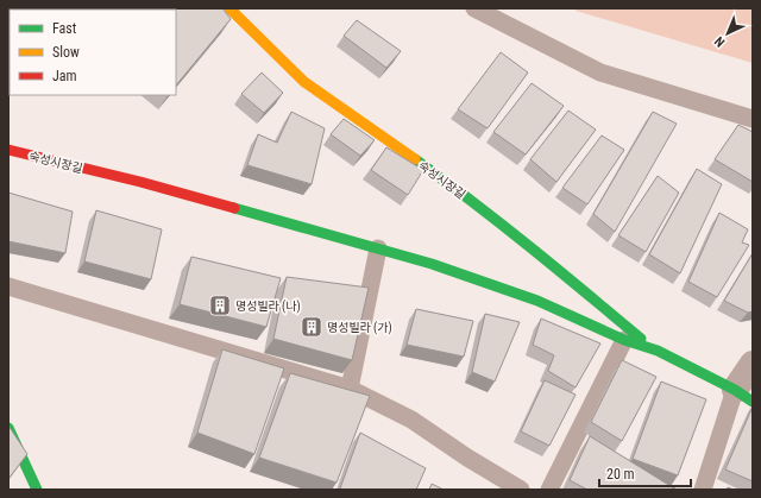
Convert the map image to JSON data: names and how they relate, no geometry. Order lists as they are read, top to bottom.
{
  "streets": {
    "street": ["숙성시장길"]
  },
  "places": {
    "building": ["명성빌라 (나)", "명성빌라 (가)"]
  },
  "legend": ["Fast", "Slow", "Jam"],
  "scale_bar": "20 m",
  "north": "bottom left"
}
